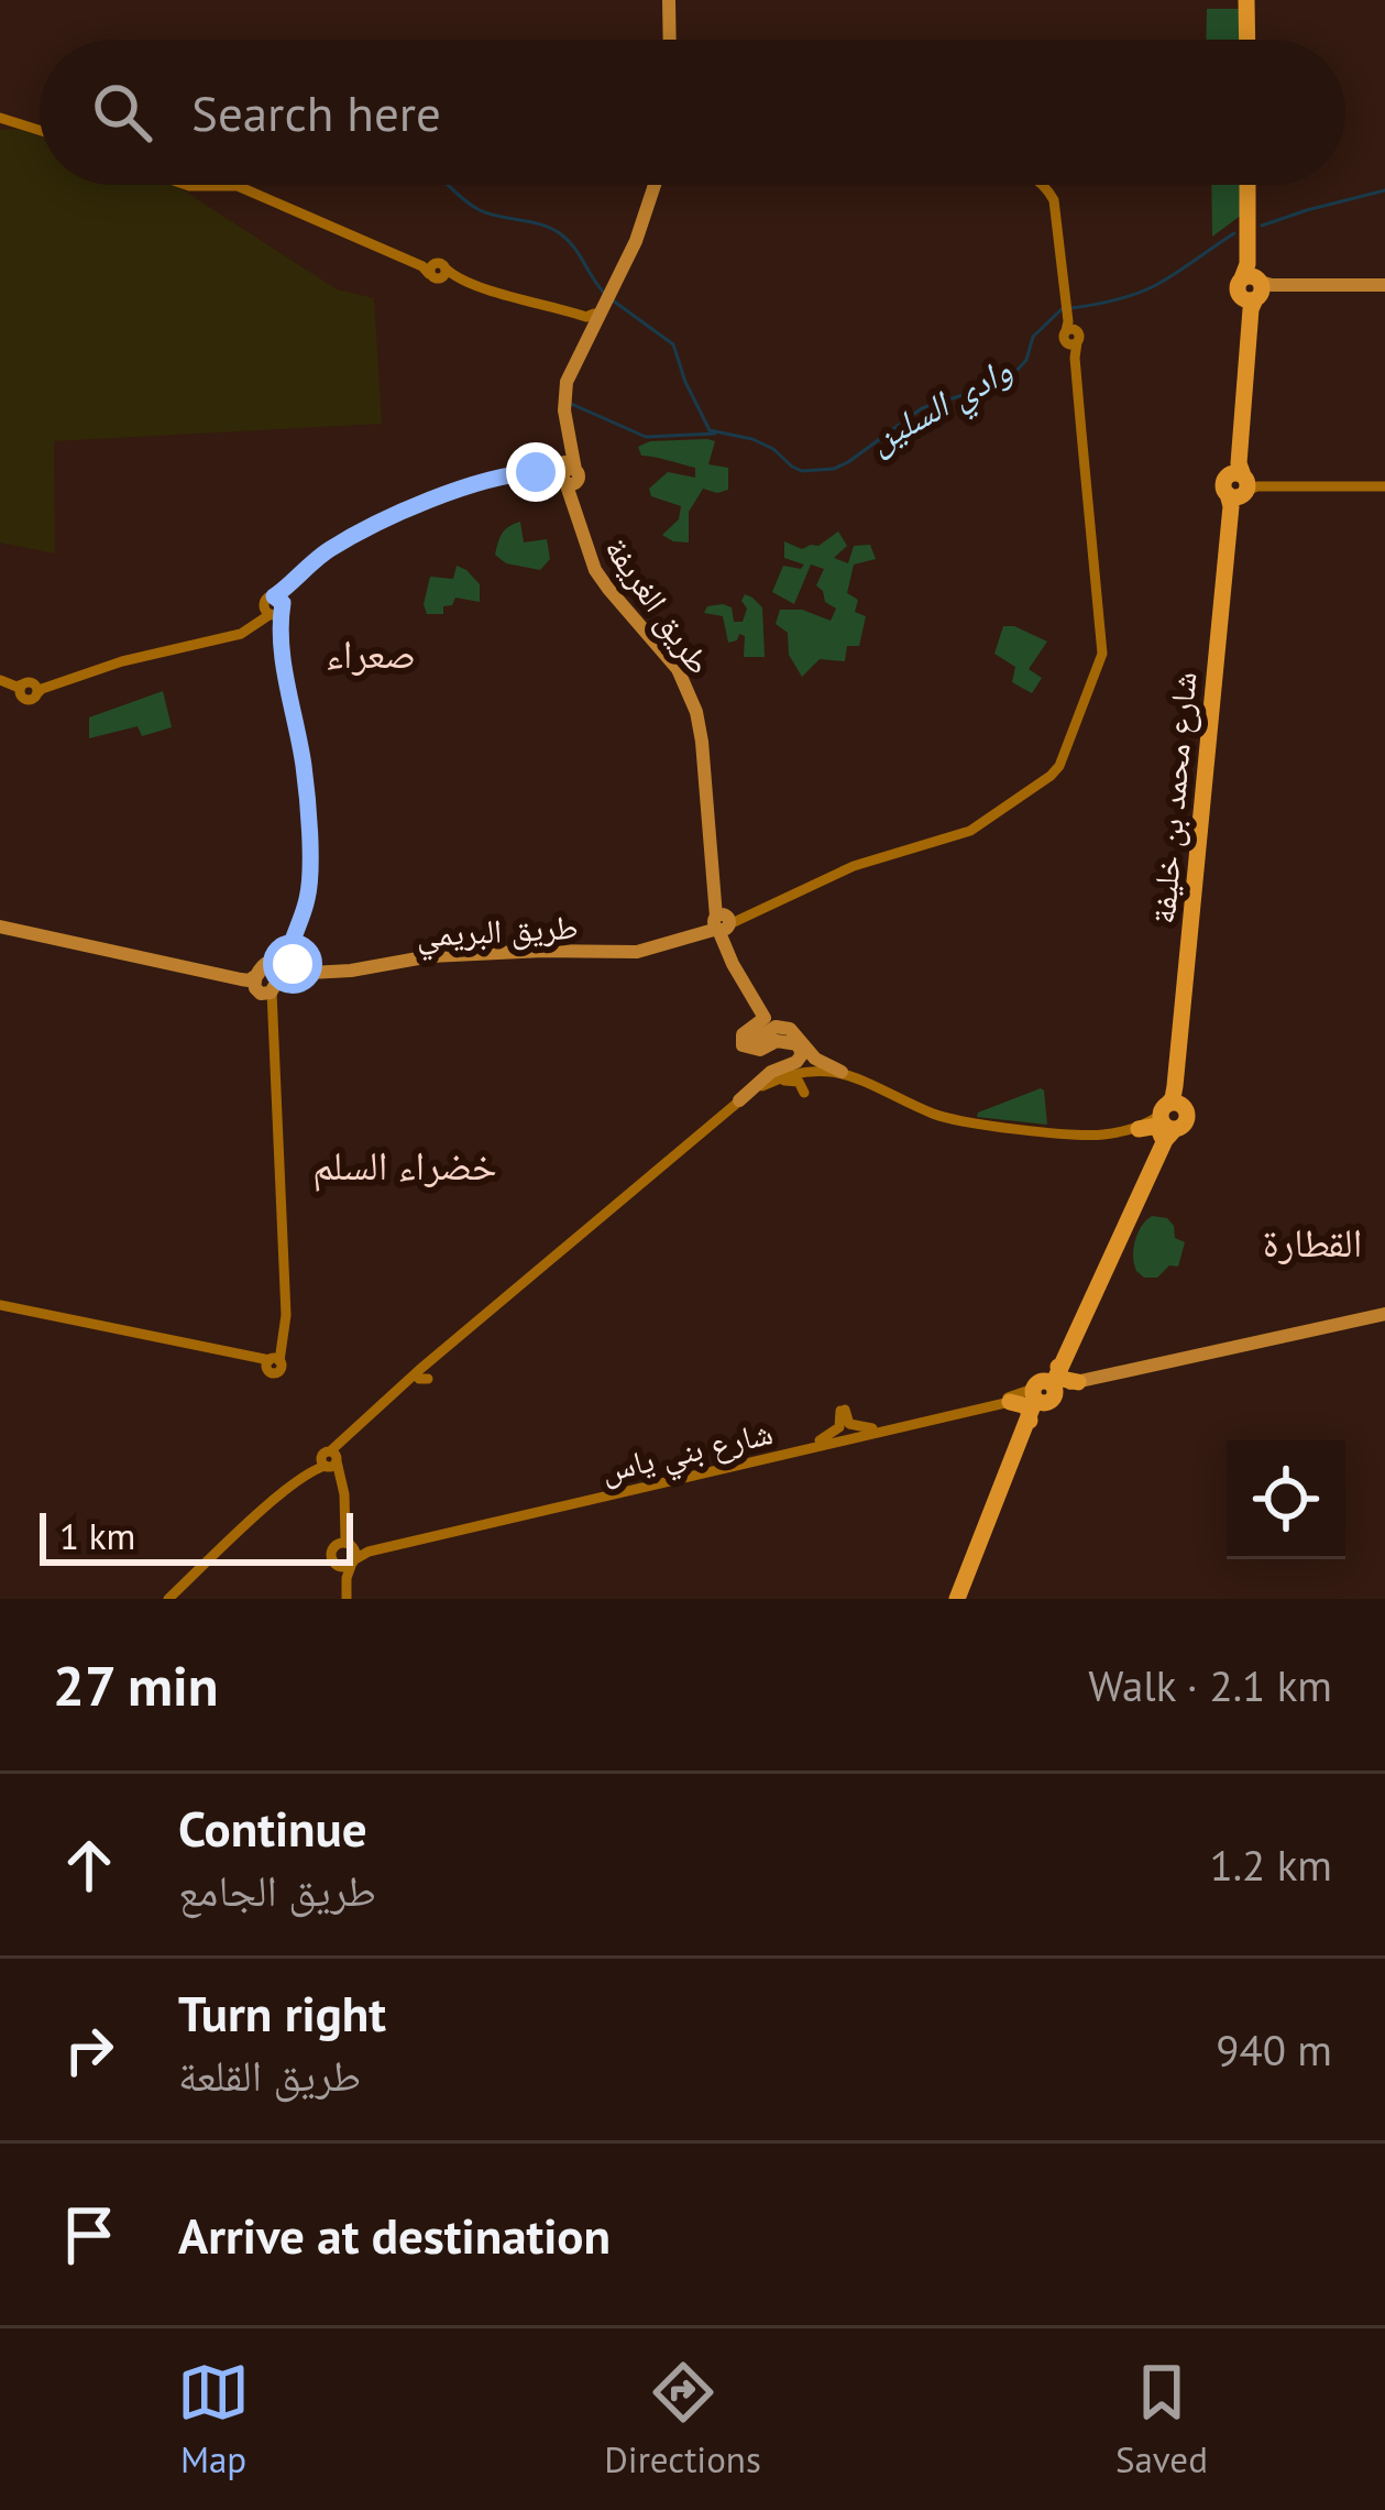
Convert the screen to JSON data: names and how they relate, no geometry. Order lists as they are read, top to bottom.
{
  "streets": {
    "highway": ["شارع محمد بن خليفة"],
    "main road": ["طريق الغريفة", "طريق البريمي", "شارع بني ياس"]
  },
  "crossings": [
    ["طريق الغريفة", "طريق البريمي"]
  ],
  "districts": ["صعراء", "خضراء السلم", "القطارة"],
  "water": ["وادي السلين"],
  "scale_bar": "1 km",
  "page": {
    "search": "Search here",
    "scale": "1 km",
    "heading": ["27 min", "Walk · 2.1 km"],
    "list": [
      ["Continue", "طريق الجامع", "1.2 km"],
      ["Turn right", "طريق القلعة", "940 m"],
      "Arrive at destination"
    ],
    "nav": ["Map", "Directions", "Saved"]
  }
}
